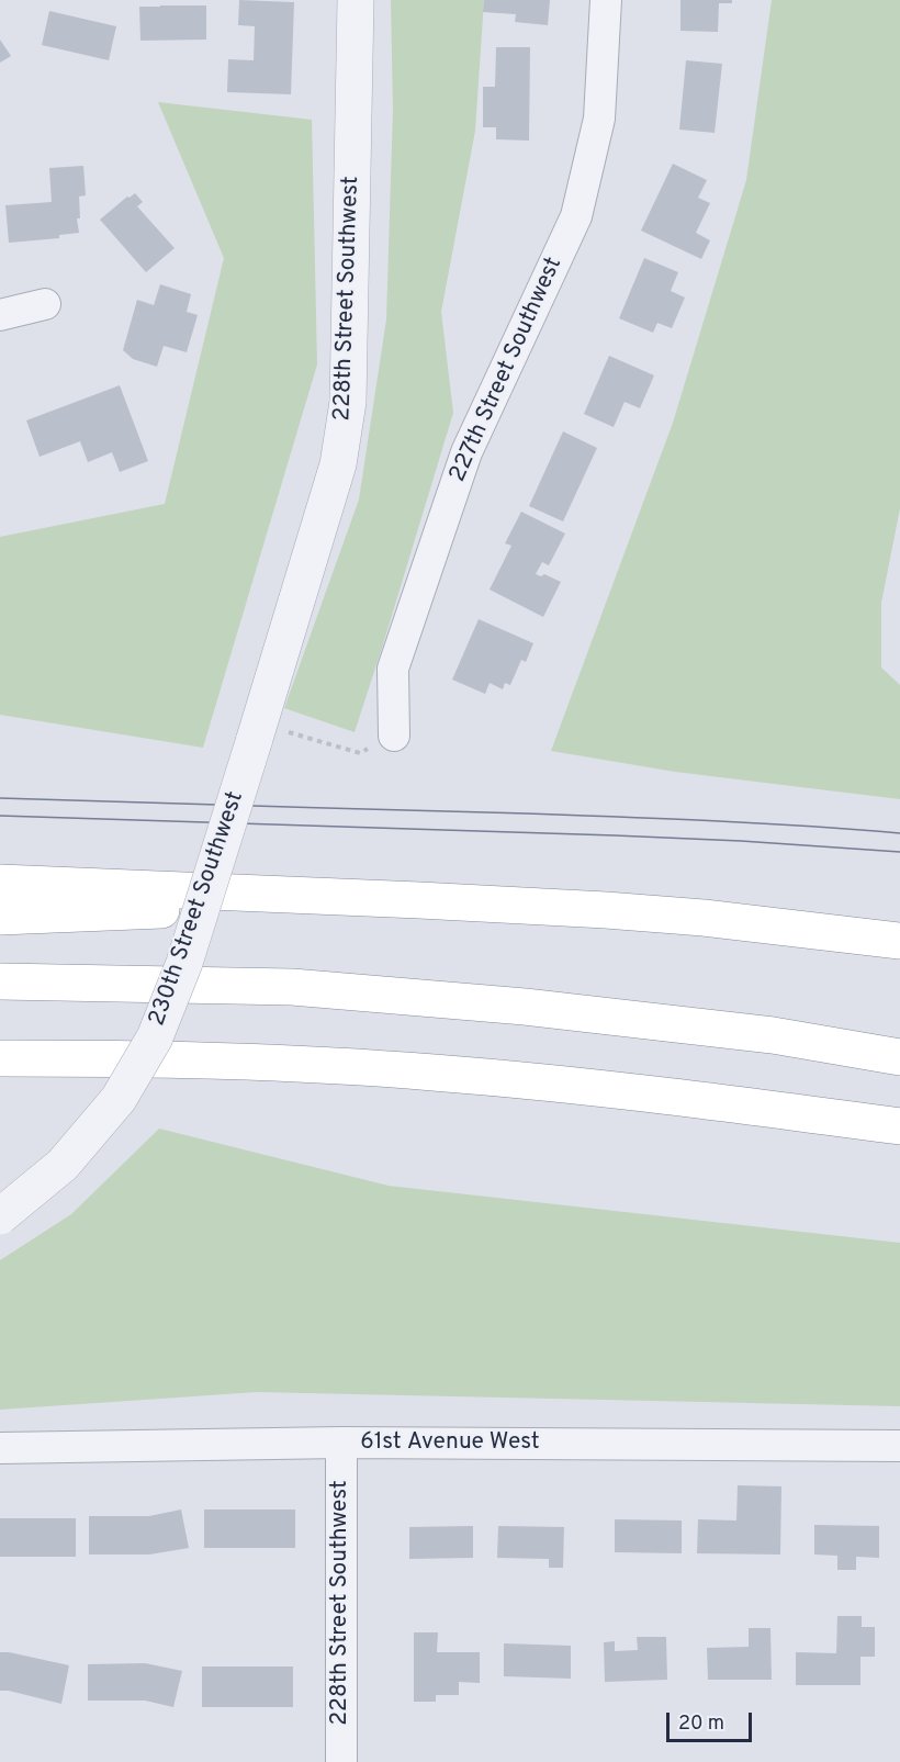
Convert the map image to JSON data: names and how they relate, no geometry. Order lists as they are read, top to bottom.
{
  "streets": {
    "street": [
      "228th Street Southwest",
      "227th Street Southwest",
      "230th Street Southwest",
      "61st Avenue West"
    ]
  },
  "crossings": [
    ["228th Street Southwest", "230th Street Southwest"],
    ["228th Street Southwest", "61st Avenue West"]
  ],
  "scale_bar": "20 m"
}
